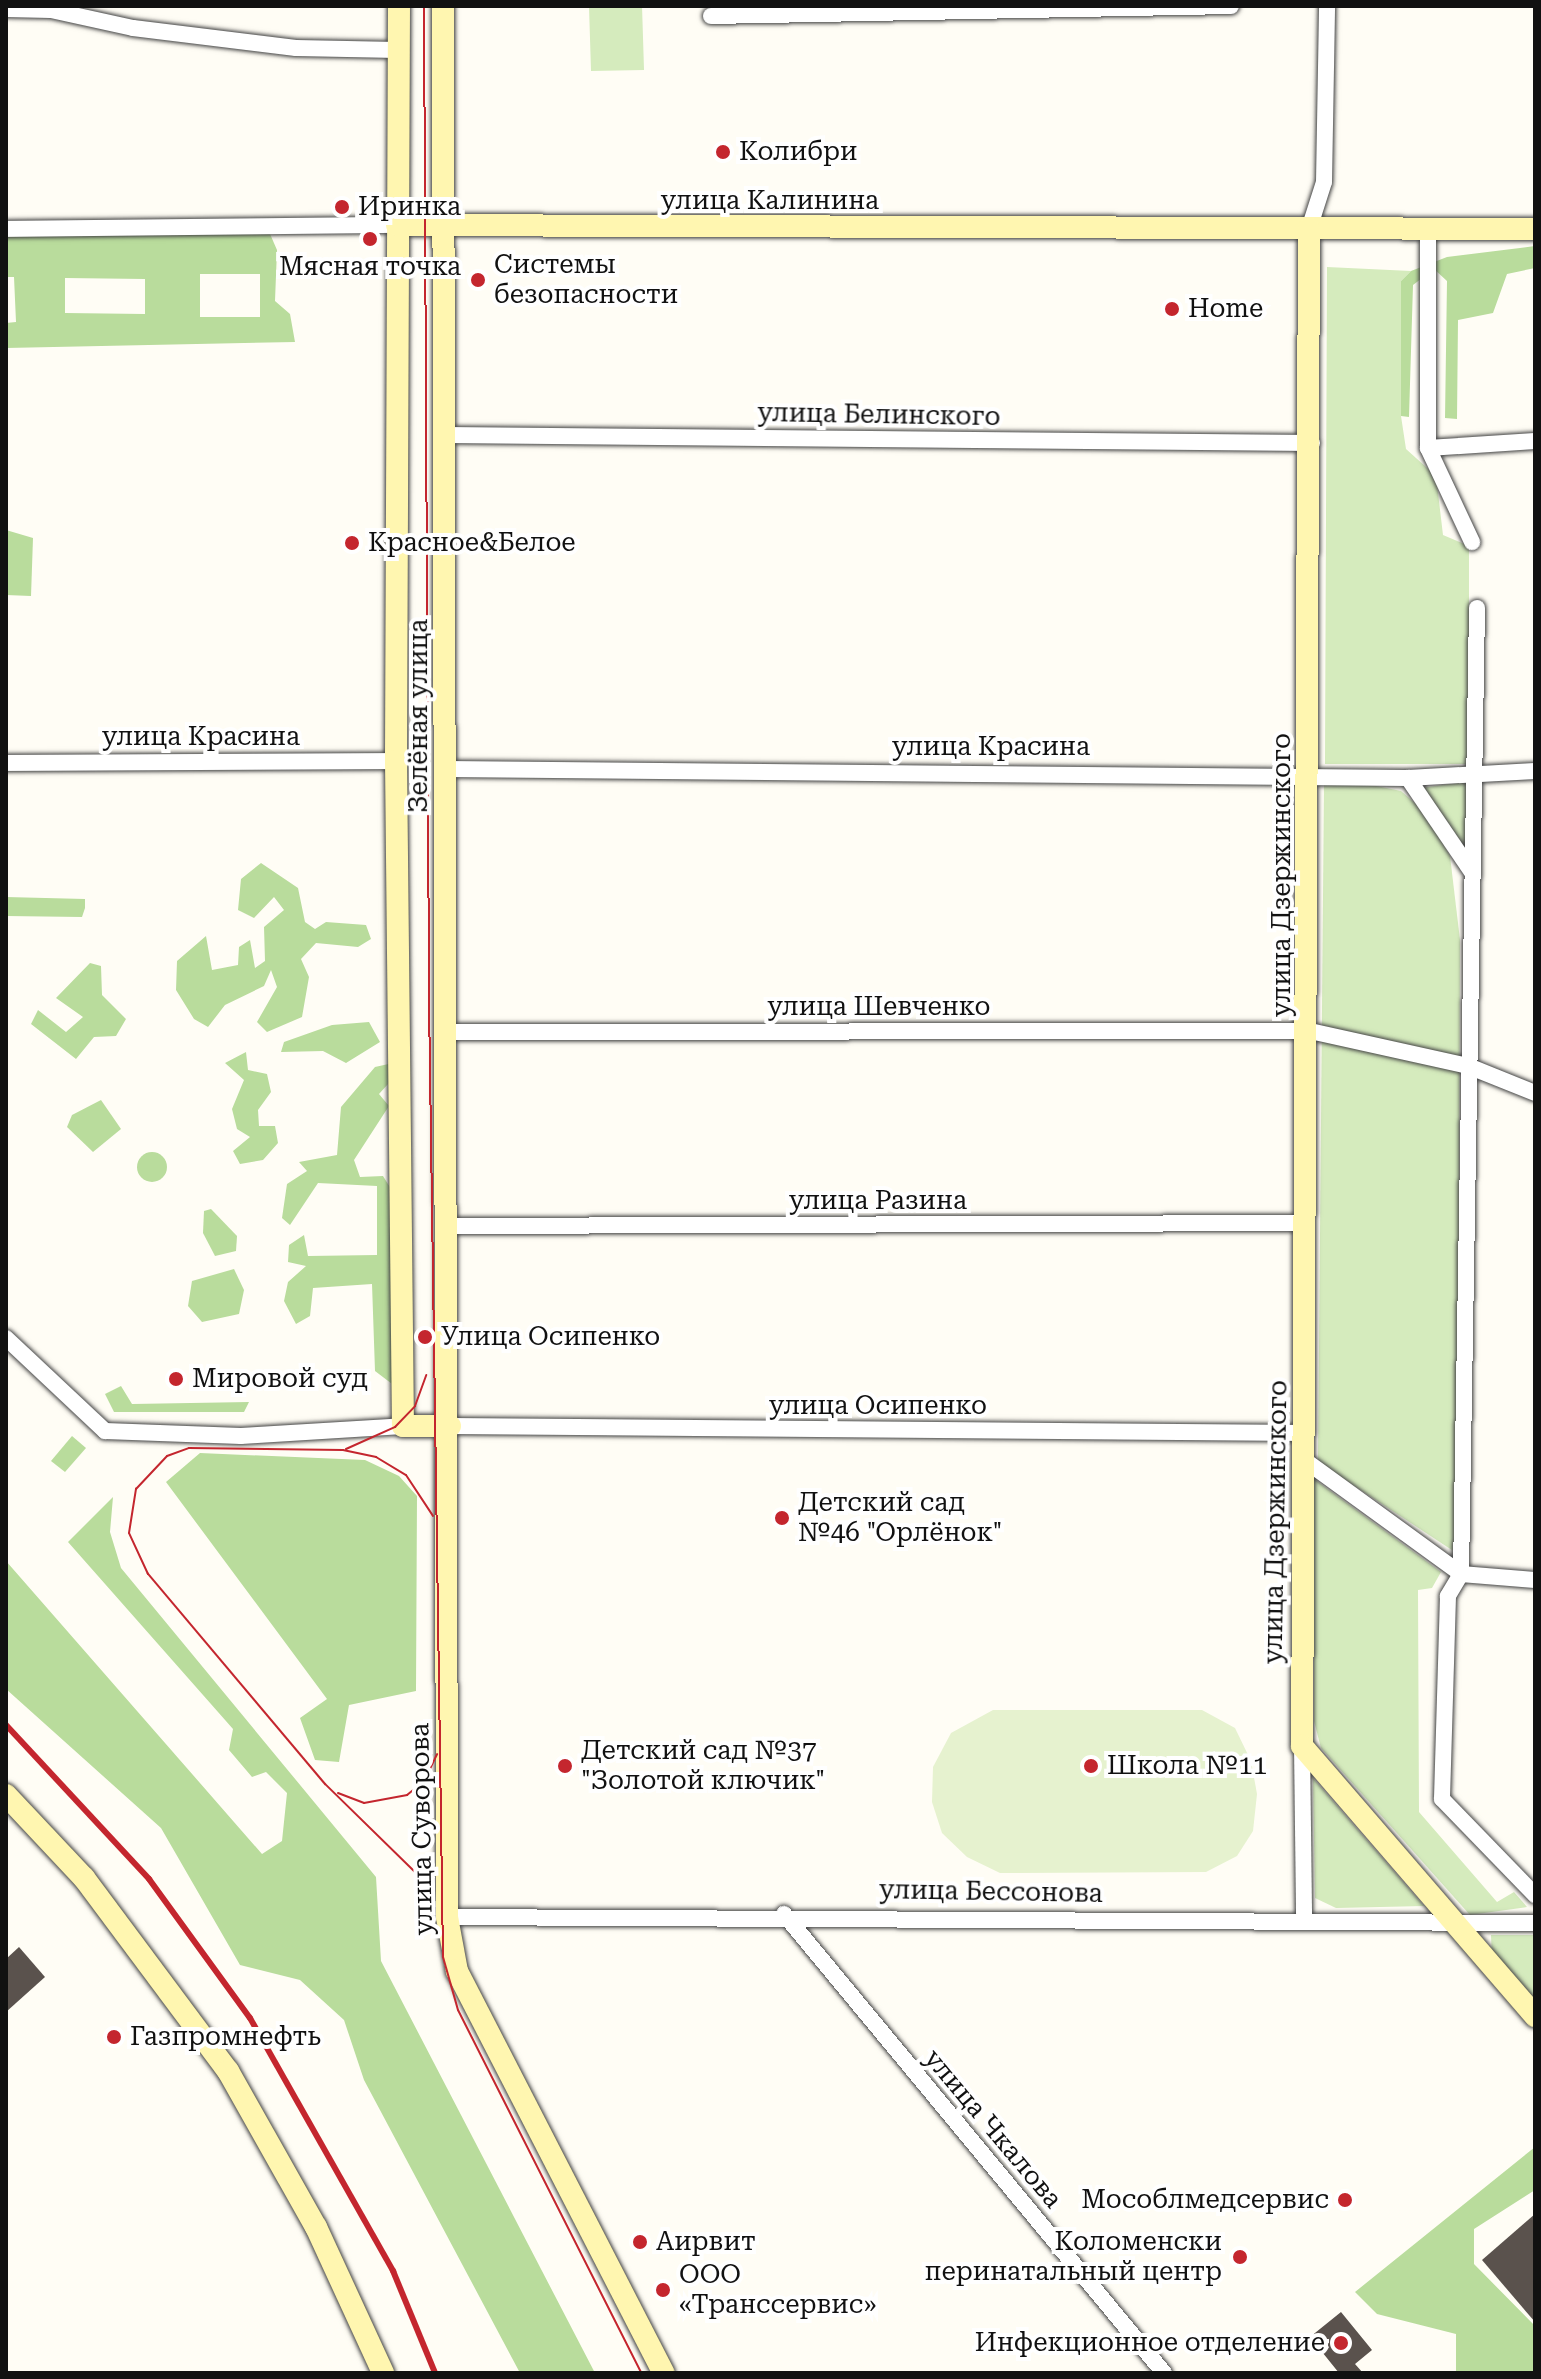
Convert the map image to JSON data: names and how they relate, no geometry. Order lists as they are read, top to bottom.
{
  "streets": {
    "street": [
      "улица Калинина",
      "улица Белинского",
      "Зелёная улица",
      "улица Красина",
      "улица Дзержинского",
      "улица Шевченко",
      "улица Разина",
      "улица Осипенко",
      "улица Суворова",
      "улица Бессонова",
      "улица Чкалова"
    ]
  },
  "crossings": [
    ["улица Калинина", "Зелёная улица"],
    ["улица Калинина", "улица Дзержинского"],
    ["улица Белинского", "Зелёная улица"],
    ["улица Белинского", "улица Дзержинского"],
    ["Зелёная улица", "улица Красина"],
    ["Зелёная улица", "улица Шевченко"],
    ["Зелёная улица", "улица Разина"],
    ["Зелёная улица", "улица Осипенко"],
    ["Зелёная улица", "улица Суворова"],
    ["улица Красина", "улица Дзержинского"],
    ["улица Дзержинского", "улица Шевченко"],
    ["улица Дзержинского", "улица Разина"],
    ["улица Дзержинского", "улица Осипенко"],
    ["улица Дзержинского", "улица Бессонова"],
    ["улица Осипенко", "улица Суворова"],
    ["улица Суворова", "улица Бессонова"],
    ["улица Бессонова", "улица Чкалова"]
  ],
  "places": [
    "Колибри",
    "Иринка",
    "Мясная точка",
    "Системы безопасности",
    "Home",
    "Красное&Белое",
    "Улица Осипенко",
    "Мировой суд",
    "Детский сад №46 \"Орлёнок\"",
    "Детский сад №37 \"Золотой ключик\"",
    "Школа №11",
    "Газпромнефть",
    "Мособлмедсервис",
    "Аирвит",
    "Коломенски перинатальный центр",
    "ООО «Транссервис»",
    "Инфекционное отделение"
  ]
}
